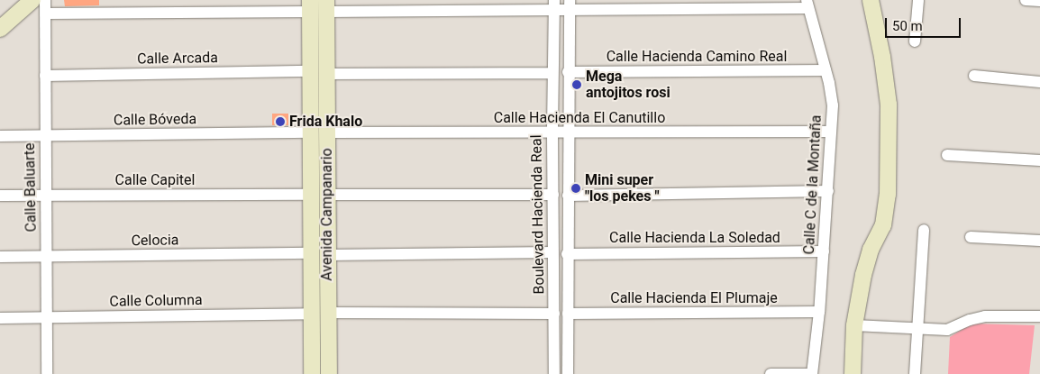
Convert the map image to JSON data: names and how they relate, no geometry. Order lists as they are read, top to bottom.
{
  "streets": {
    "street": [
      "Calle Hacienda Camino Real",
      "Calle Arcada",
      "Calle Hacienda El Canutillo",
      "Calle Bóveda",
      "Calle Capitel",
      "Calle C de la Montaña",
      "Calle Baluarte",
      "Avenida Campanario",
      "Boulevard Hacienda Real",
      "Calle Hacienda La Soledad",
      "Celocia",
      "Calle Hacienda El Plumaje",
      "Calle Columna"
    ]
  },
  "crossings": [
    ["Calle Hacienda Camino Real", "Calle C de la Montaña"],
    ["Calle Hacienda Camino Real", "Boulevard Hacienda Real"],
    ["Calle Arcada", "Calle Baluarte"],
    ["Calle Arcada", "Avenida Campanario"],
    ["Calle Hacienda El Canutillo", "Calle C de la Montaña"],
    ["Calle Hacienda El Canutillo", "Avenida Campanario"],
    ["Calle Hacienda El Canutillo", "Boulevard Hacienda Real"],
    ["Calle Bóveda", "Calle Baluarte"],
    ["Calle Bóveda", "Avenida Campanario"],
    ["Calle Capitel", "Calle Baluarte"],
    ["Calle Capitel", "Avenida Campanario"],
    ["Calle C de la Montaña", "Calle Hacienda La Soledad"],
    ["Calle C de la Montaña", "Calle Hacienda El Plumaje"],
    ["Calle Baluarte", "Celocia"],
    ["Calle Baluarte", "Calle Columna"],
    ["Avenida Campanario", "Celocia"],
    ["Avenida Campanario", "Calle Columna"],
    ["Boulevard Hacienda Real", "Calle Hacienda La Soledad"],
    ["Boulevard Hacienda Real", "Calle Hacienda El Plumaje"]
  ],
  "places": ["Mega antojitos rosi", "Frida Khalo", "Mini super \"los pekes \""],
  "scale_bar": "50 m"
}
